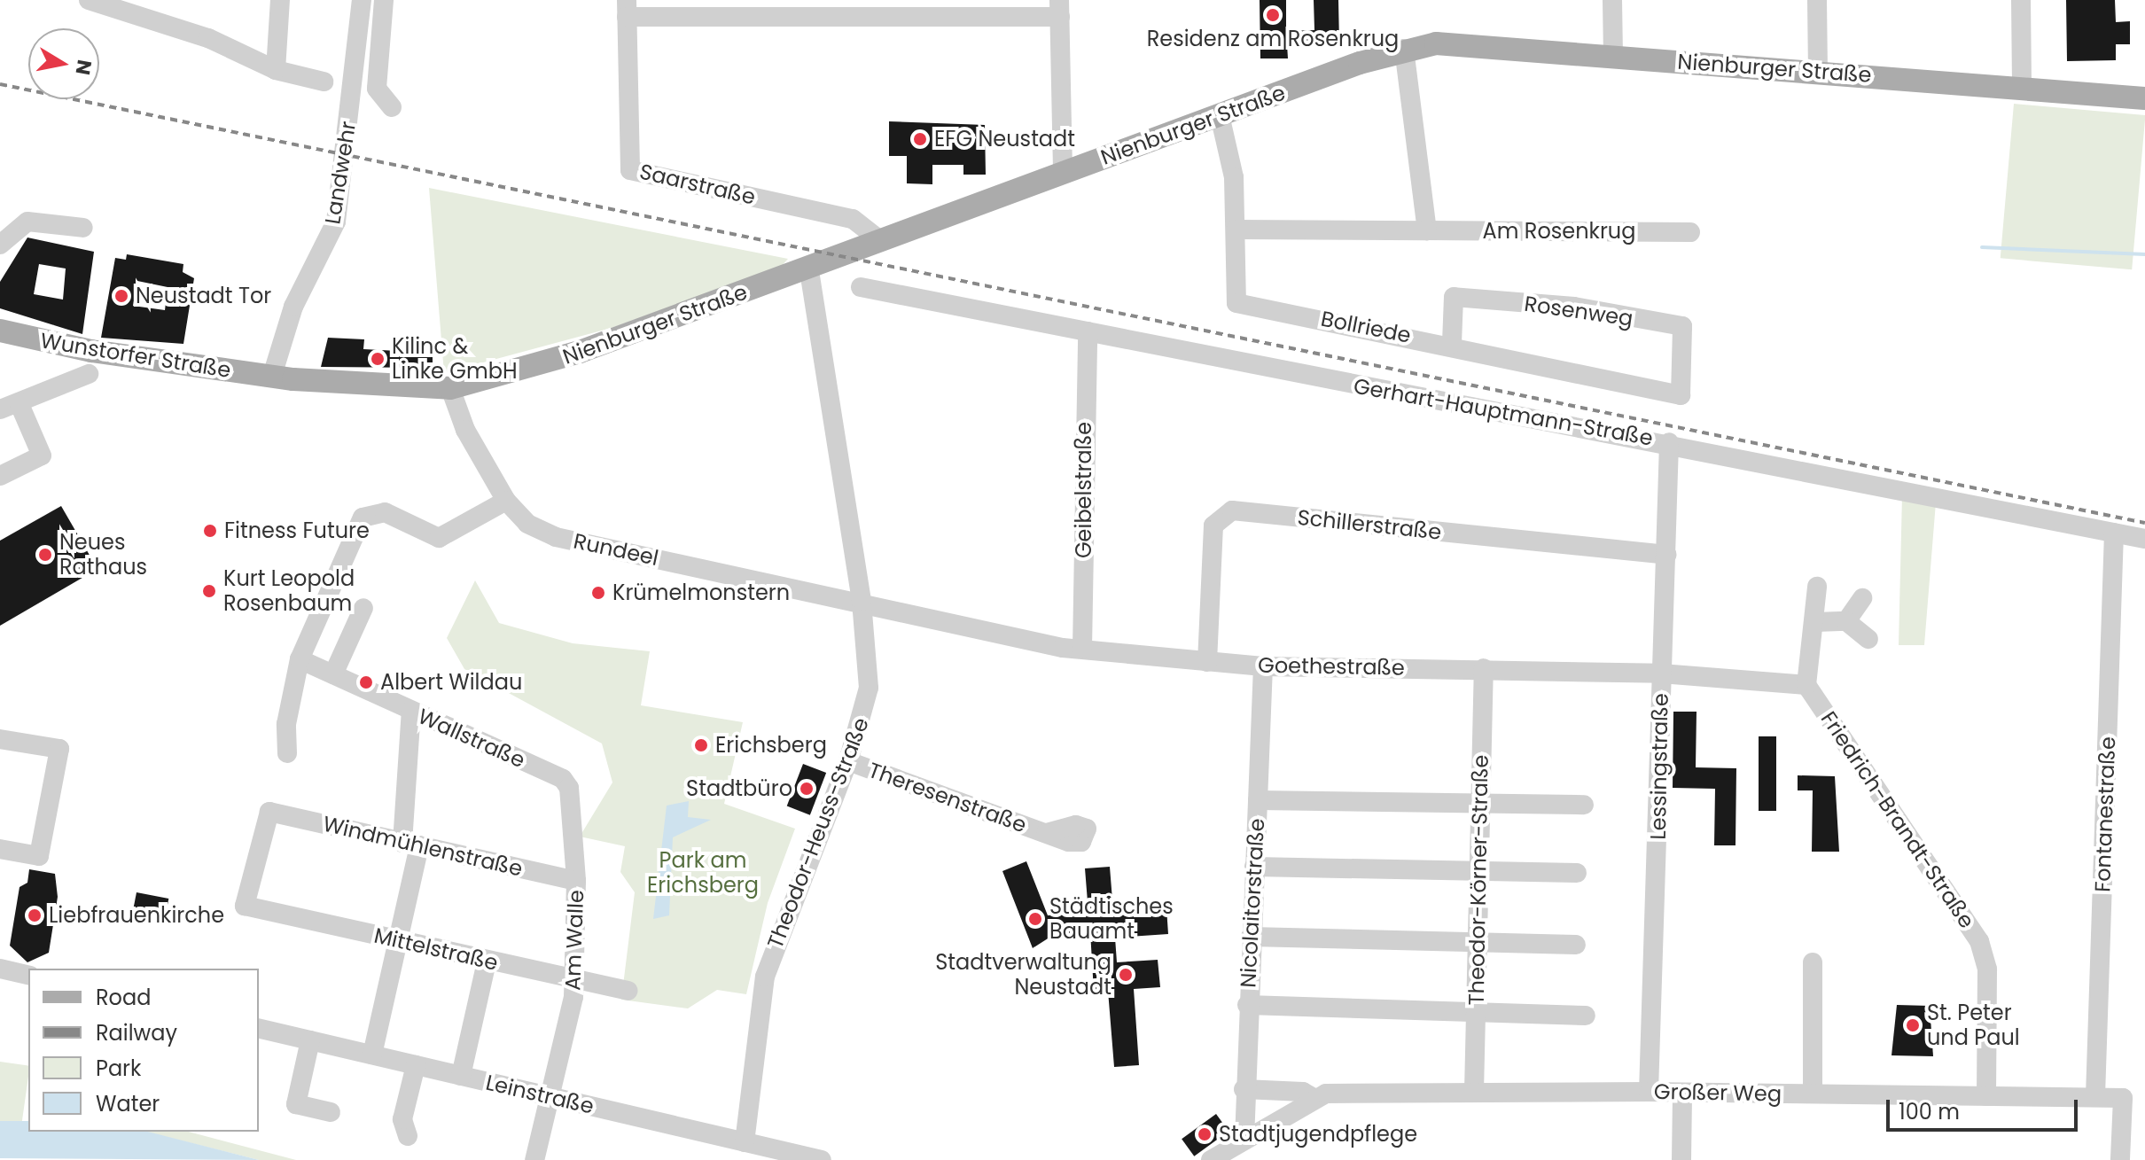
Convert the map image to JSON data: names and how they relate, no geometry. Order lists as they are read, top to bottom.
{
  "streets": {
    "main road": ["Nienburger Straße", "Wunstorfer Straße"],
    "street": [
      "Landwehr",
      "Saarstraße",
      "Am Rosenkrug",
      "Rosenweg",
      "Bollriede",
      "Gerhart-Hauptmann-Straße",
      "Geibelstraße",
      "Schillerstraße",
      "Rundeel",
      "Goethestraße",
      "Wallstraße",
      "Lessingstraße",
      "Theresenstraße",
      "Fontanestraße",
      "Friedrich-Brandt-Straße",
      "Theodor-Heuss-Straße",
      "Windmühlenstraße",
      "Theodor-Körner-Straße",
      "Nicolaitorstraße",
      "Am Walle",
      "Mittelstraße",
      "Großer Weg",
      "Leinstraße"
    ]
  },
  "crossings": [
    ["Nienburger Straße", "Landwehr"],
    ["Nienburger Straße", "Saarstraße"],
    ["Nienburger Straße", "Bollriede"],
    ["Nienburger Straße", "Wunstorfer Straße"],
    ["Nienburger Straße", "Rundeel"],
    ["Nienburger Straße", "Theodor-Heuss-Straße"],
    ["Landwehr", "Wunstorfer Straße"],
    ["Am Rosenkrug", "Bollriede"],
    ["Rosenweg", "Bollriede"],
    ["Gerhart-Hauptmann-Straße", "Geibelstraße"],
    ["Gerhart-Hauptmann-Straße", "Lessingstraße"],
    ["Gerhart-Hauptmann-Straße", "Fontanestraße"],
    ["Geibelstraße", "Goethestraße"],
    ["Schillerstraße", "Goethestraße"],
    ["Schillerstraße", "Lessingstraße"],
    ["Rundeel", "Goethestraße"],
    ["Rundeel", "Theodor-Heuss-Straße"],
    ["Goethestraße", "Lessingstraße"],
    ["Goethestraße", "Friedrich-Brandt-Straße"],
    ["Goethestraße", "Theodor-Heuss-Straße"],
    ["Goethestraße", "Theodor-Körner-Straße"],
    ["Goethestraße", "Nicolaitorstraße"],
    ["Wallstraße", "Am Walle"],
    ["Lessingstraße", "Großer Weg"],
    ["Theresenstraße", "Theodor-Heuss-Straße"],
    ["Fontanestraße", "Großer Weg"],
    ["Friedrich-Brandt-Straße", "Großer Weg"],
    ["Theodor-Heuss-Straße", "Leinstraße"],
    ["Windmühlenstraße", "Am Walle"],
    ["Windmühlenstraße", "Mittelstraße"],
    ["Theodor-Körner-Straße", "Großer Weg"],
    ["Nicolaitorstraße", "Großer Weg"],
    ["Am Walle", "Mittelstraße"],
    ["Am Walle", "Leinstraße"]
  ],
  "parks": ["Park am Erichsberg"],
  "places": [
    "Residenz am Rosenkrug",
    "EFG Neustadt",
    "Neustadt Tor",
    "Kilinc & Linke GmbH",
    "Fitness Future",
    "Neues Rathaus",
    "Kurt Leopold Rosenbaum",
    "Krümelmonstern",
    "Albert Wildau",
    "Erichsberg",
    "Stadtbüro",
    "Liebfrauenkirche",
    "Städtisches Bauamt",
    "Stadtverwaltung Neustadt",
    "St. Peter und Paul",
    "Stadtjugendpflege"
  ],
  "legend": [
    "Road",
    "Railway",
    "Park",
    "Water"
  ],
  "scale_bar": "100 m",
  "north": "right"
}
